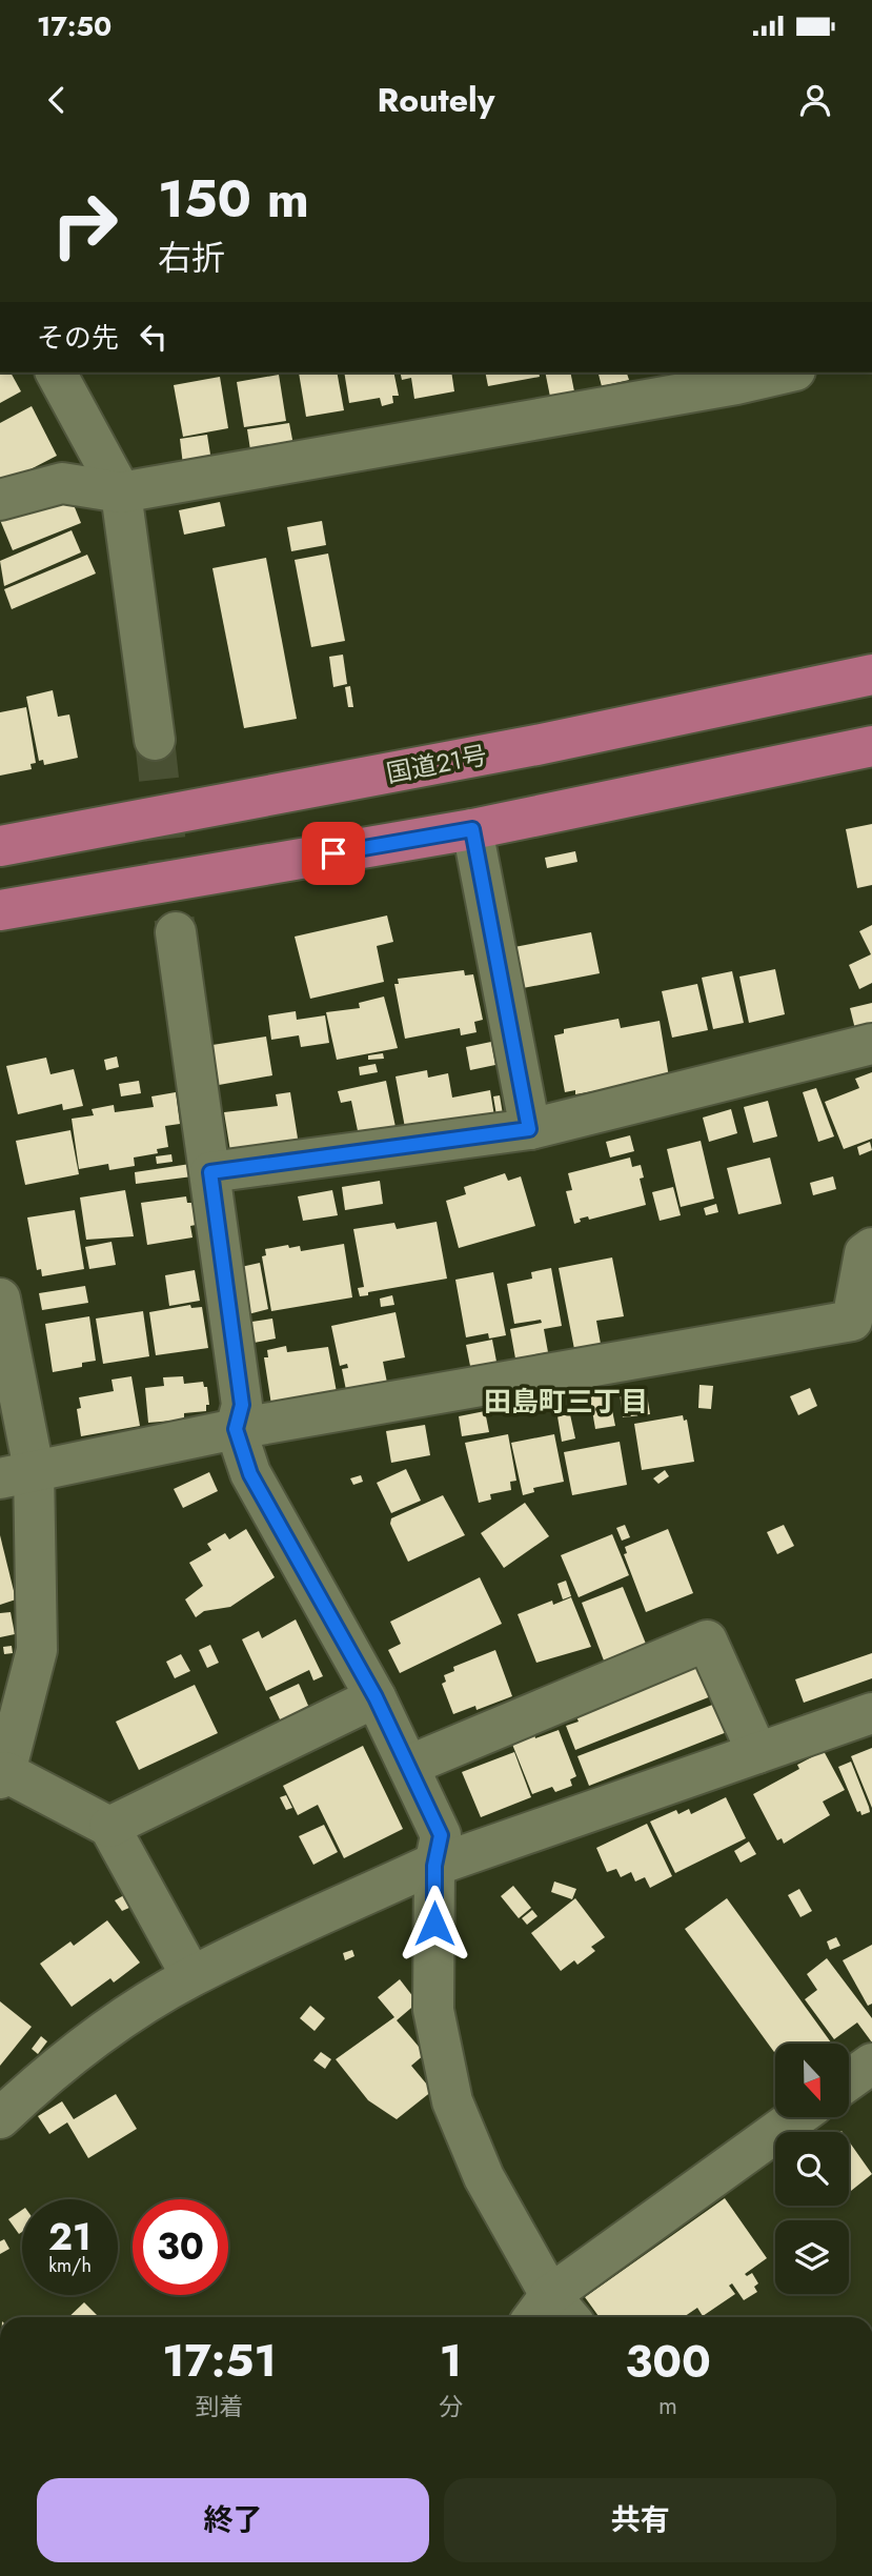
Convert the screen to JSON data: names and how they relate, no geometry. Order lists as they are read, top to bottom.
{
  "streets": {
    "highway": ["国道21号"]
  },
  "districts": ["田島町三丁目"],
  "north": "bottom",
  "page": {
    "status": "17:50",
    "header": "Routely",
    "turn": ["150 m", "右折"],
    "then": "その先",
    "speed": "21 km/h",
    "limit": "30",
    "eta": [
      "17:51",
      "到着",
      "1",
      "分",
      "300",
      "m"
    ],
    "buttons": ["終了", "共有"]
  }
}
